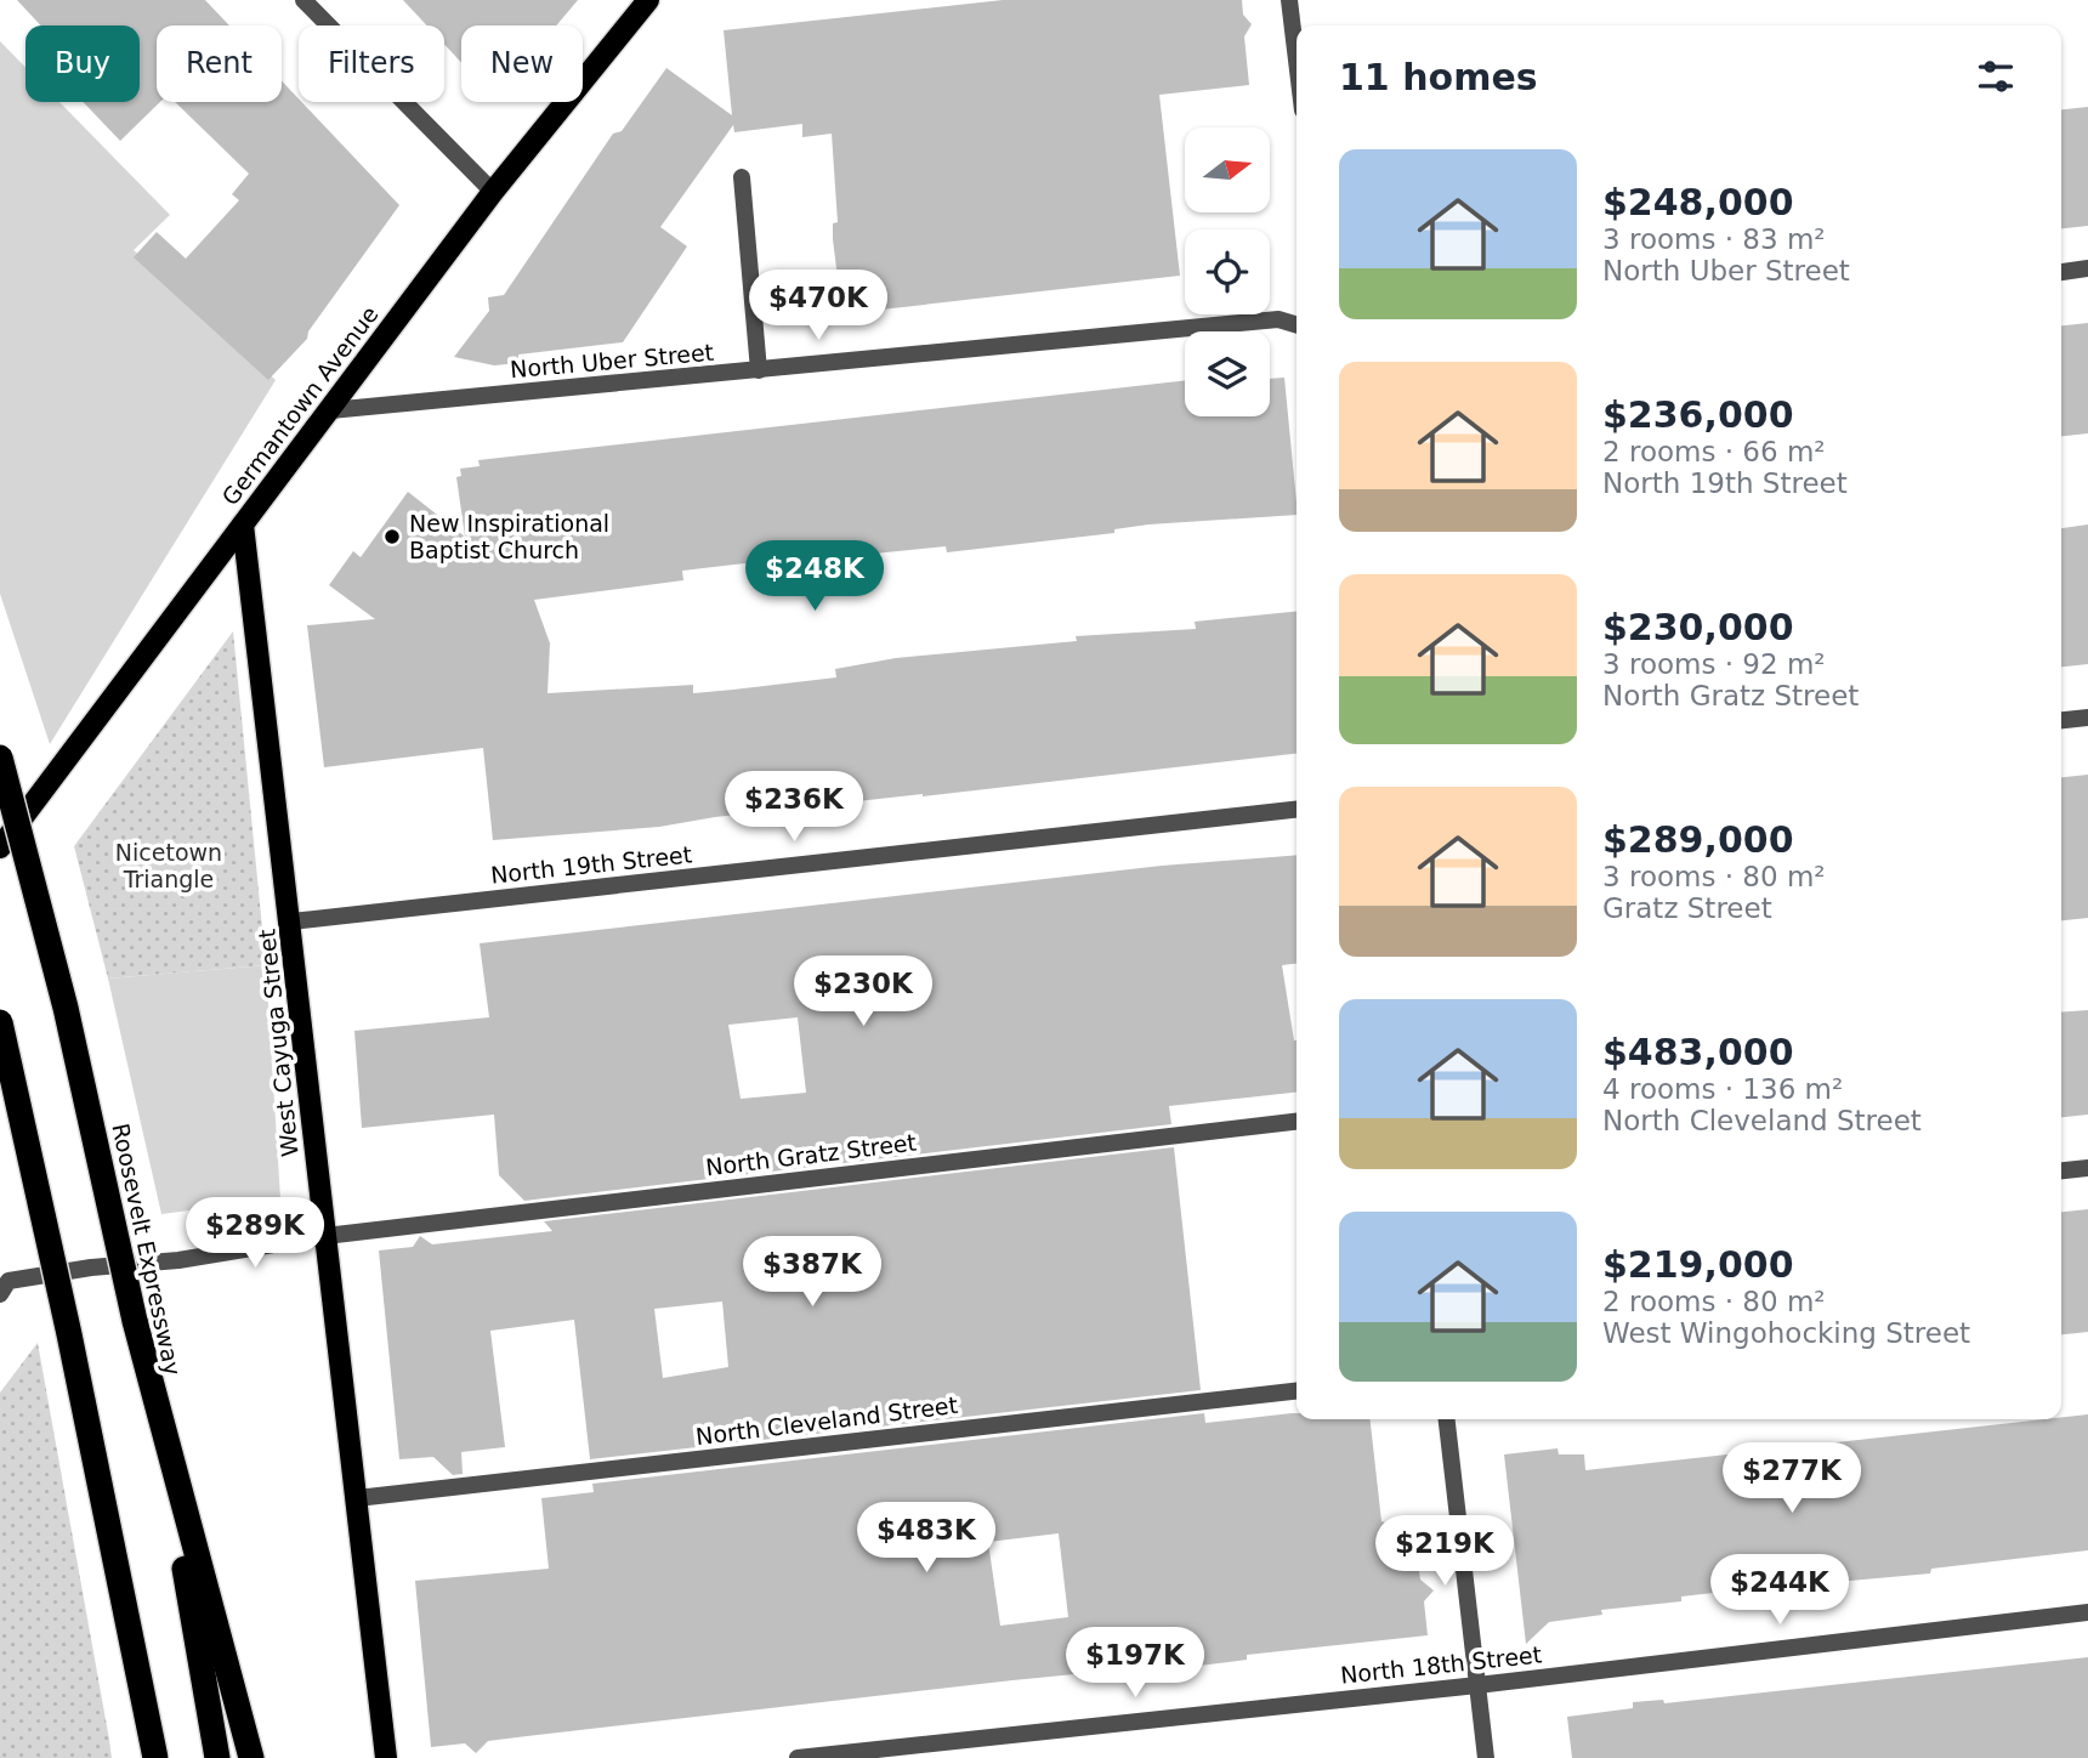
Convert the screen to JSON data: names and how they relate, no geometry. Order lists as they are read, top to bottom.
{
  "streets": {
    "highway": ["Roosevelt Expressway"],
    "main road": ["Germantown Avenue", "West Cayuga Street"],
    "street": [
      "North Uber Street",
      "North 19th Street",
      "North Gratz Street",
      "North Cleveland Street",
      "North 18th Street"
    ]
  },
  "crossings": [
    ["North Uber Street", "Germantown Avenue"],
    ["Germantown Avenue", "West Cayuga Street"],
    ["North 19th Street", "West Cayuga Street"],
    ["West Cayuga Street", "North Gratz Street"],
    ["West Cayuga Street", "North Cleveland Street"]
  ],
  "parks": ["Nicetown Triangle"],
  "places": ["New Inspirational Baptist Church"],
  "north": "right",
  "page": {
    "chip": [
      "Buy",
      "Rent",
      "Filters",
      "New"
    ],
    "heading": "11 homes",
    "list": [
      {
        "name": "$248,000",
        "note": "3 rooms · 83 m² · North Uber Street"
      },
      {
        "name": "$236,000",
        "note": "2 rooms · 66 m² · North 19th Street"
      },
      {
        "name": "$230,000",
        "note": "3 rooms · 92 m² · North Gratz Street"
      },
      {
        "name": "$289,000",
        "note": "3 rooms · 80 m² · Gratz Street"
      },
      {
        "name": "$483,000",
        "note": "4 rooms · 136 m² · North Cleveland Street"
      },
      {
        "name": "$219,000",
        "note": "2 rooms · 80 m² · West Wingohocking Street"
      }
    ],
    "price": [
      "$470K",
      "$248K",
      "$236K",
      "$230K",
      "$289K",
      "$387K",
      "$277K",
      "$483K",
      "$219K",
      "$244K",
      "$197K"
    ]
  }
}
